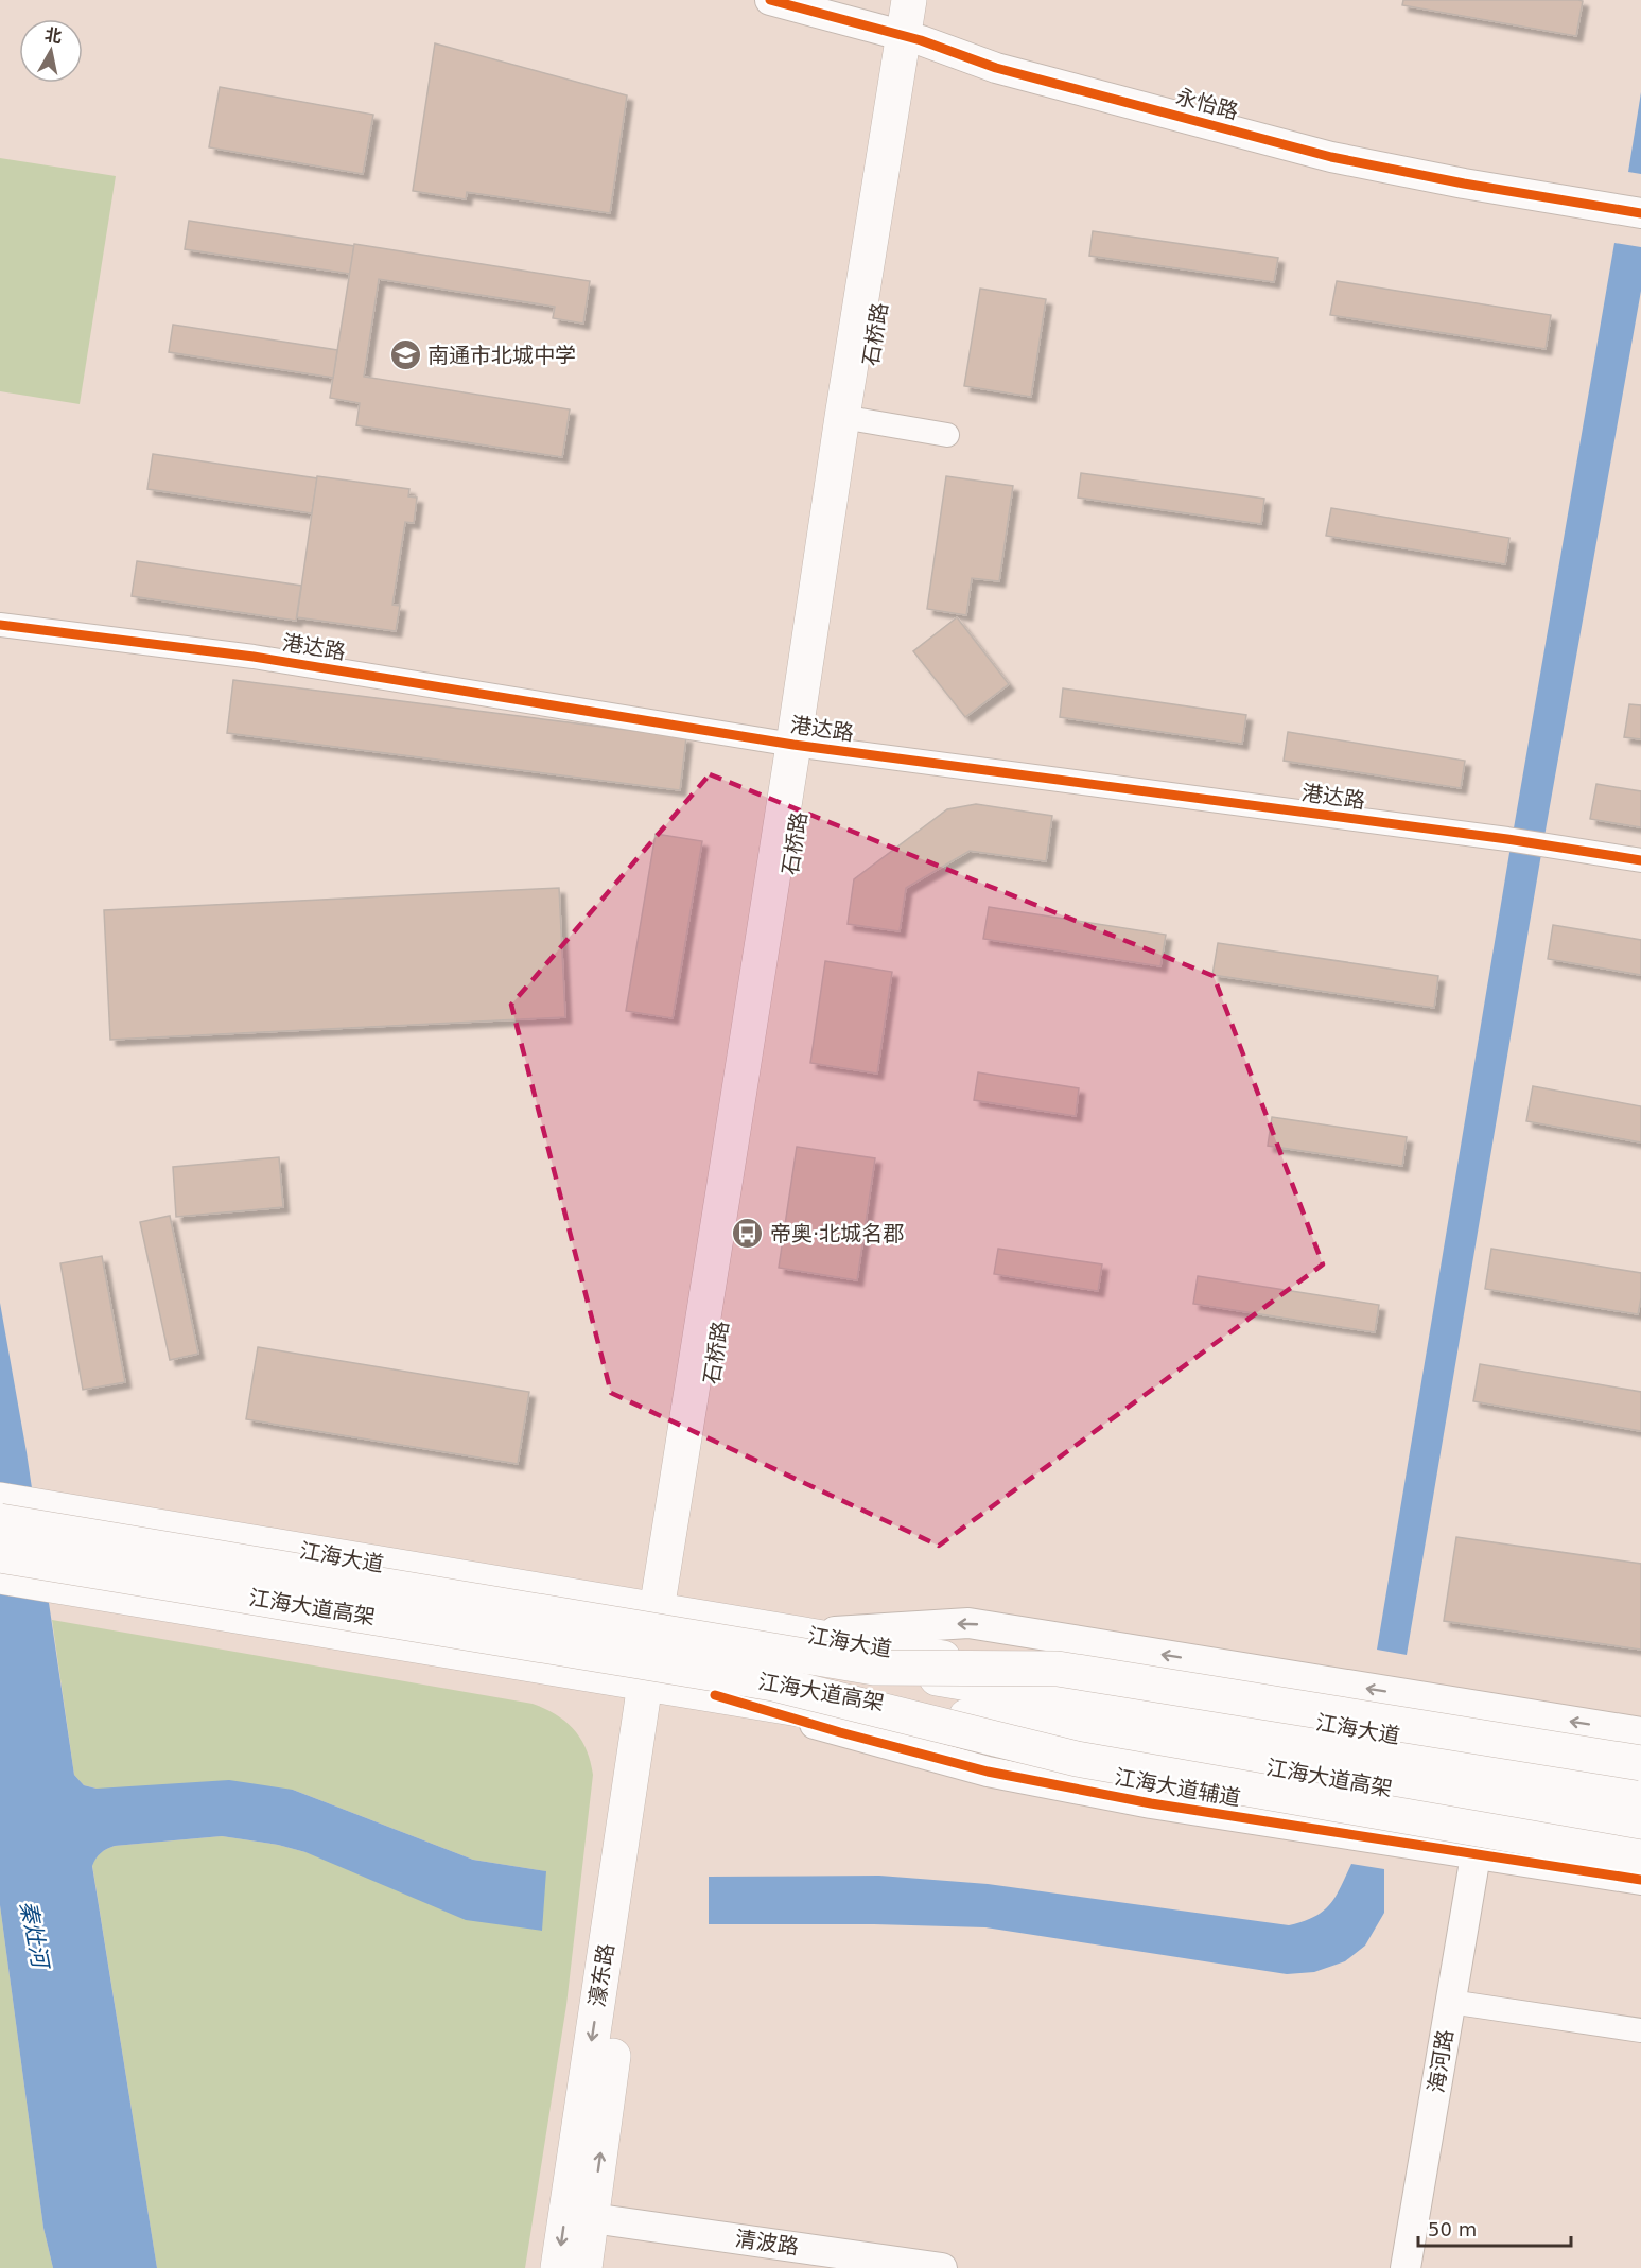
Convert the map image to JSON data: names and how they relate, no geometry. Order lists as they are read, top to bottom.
{
  "streets": {
    "main road": [
      "石桥路",
      "江海大道",
      "江海大道高架",
      "濠东路"
    ],
    "street": [
      "永怡路",
      "港达路",
      "江海大道辅道",
      "海河路",
      "清波路"
    ]
  },
  "crossings": [
    ["永怡路", "石桥路"],
    ["石桥路", "港达路"],
    ["石桥路", "江海大道"],
    ["石桥路", "濠东路"],
    ["江海大道辅道", "海河路"],
    ["濠东路", "清波路"]
  ],
  "water": ["秦灶河"],
  "places": {
    "school or university": ["南通市北城中学"],
    "bus stop": ["帝奥·北城名郡"]
  },
  "scale_bar": "50 m",
  "north": "top"
}
